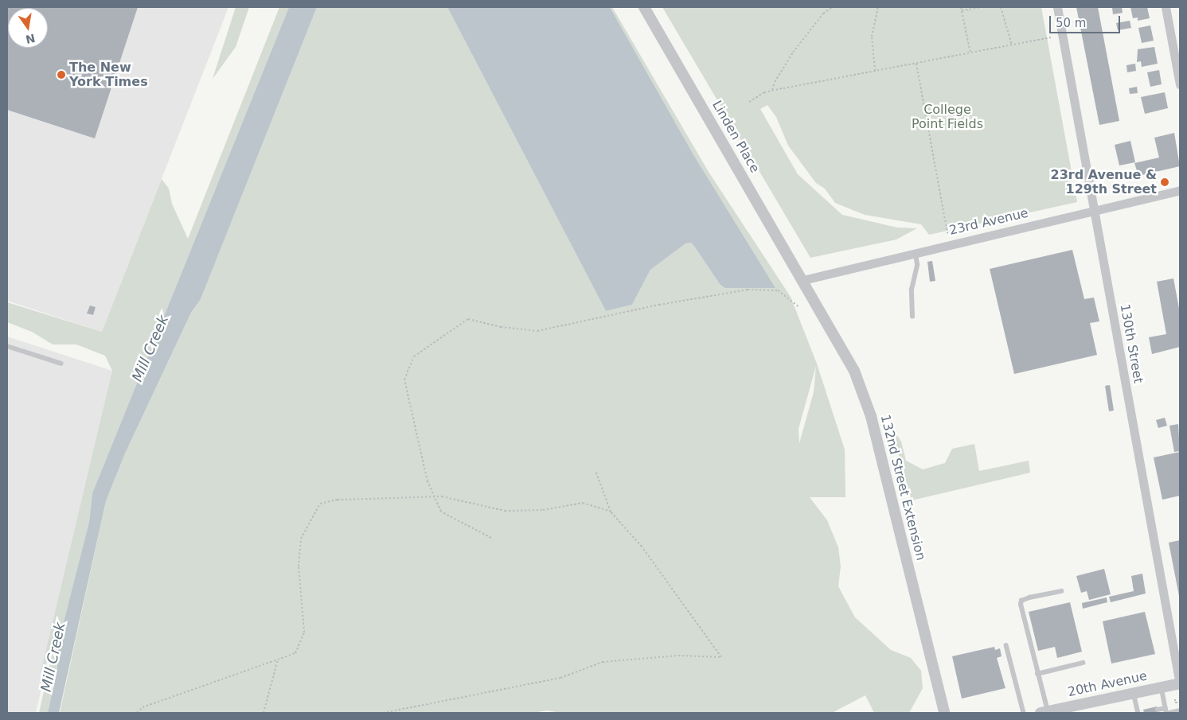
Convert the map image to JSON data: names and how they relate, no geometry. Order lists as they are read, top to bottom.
{
  "streets": {
    "street": [
      "Linden Place",
      "23rd Avenue",
      "130th Street",
      "132nd Street Extension",
      "20th Avenue"
    ]
  },
  "crossings": [
    ["Linden Place", "23rd Avenue"],
    ["Linden Place", "132nd Street Extension"],
    ["23rd Avenue", "130th Street"],
    ["23rd Avenue", "132nd Street Extension"],
    ["130th Street", "20th Avenue"]
  ],
  "water": ["Mill Creek"],
  "parks": ["College Point Fields"],
  "places": ["The New York Times", "23rd Avenue & 129th Street"],
  "scale_bar": "50 m",
  "north": "bottom"
}
